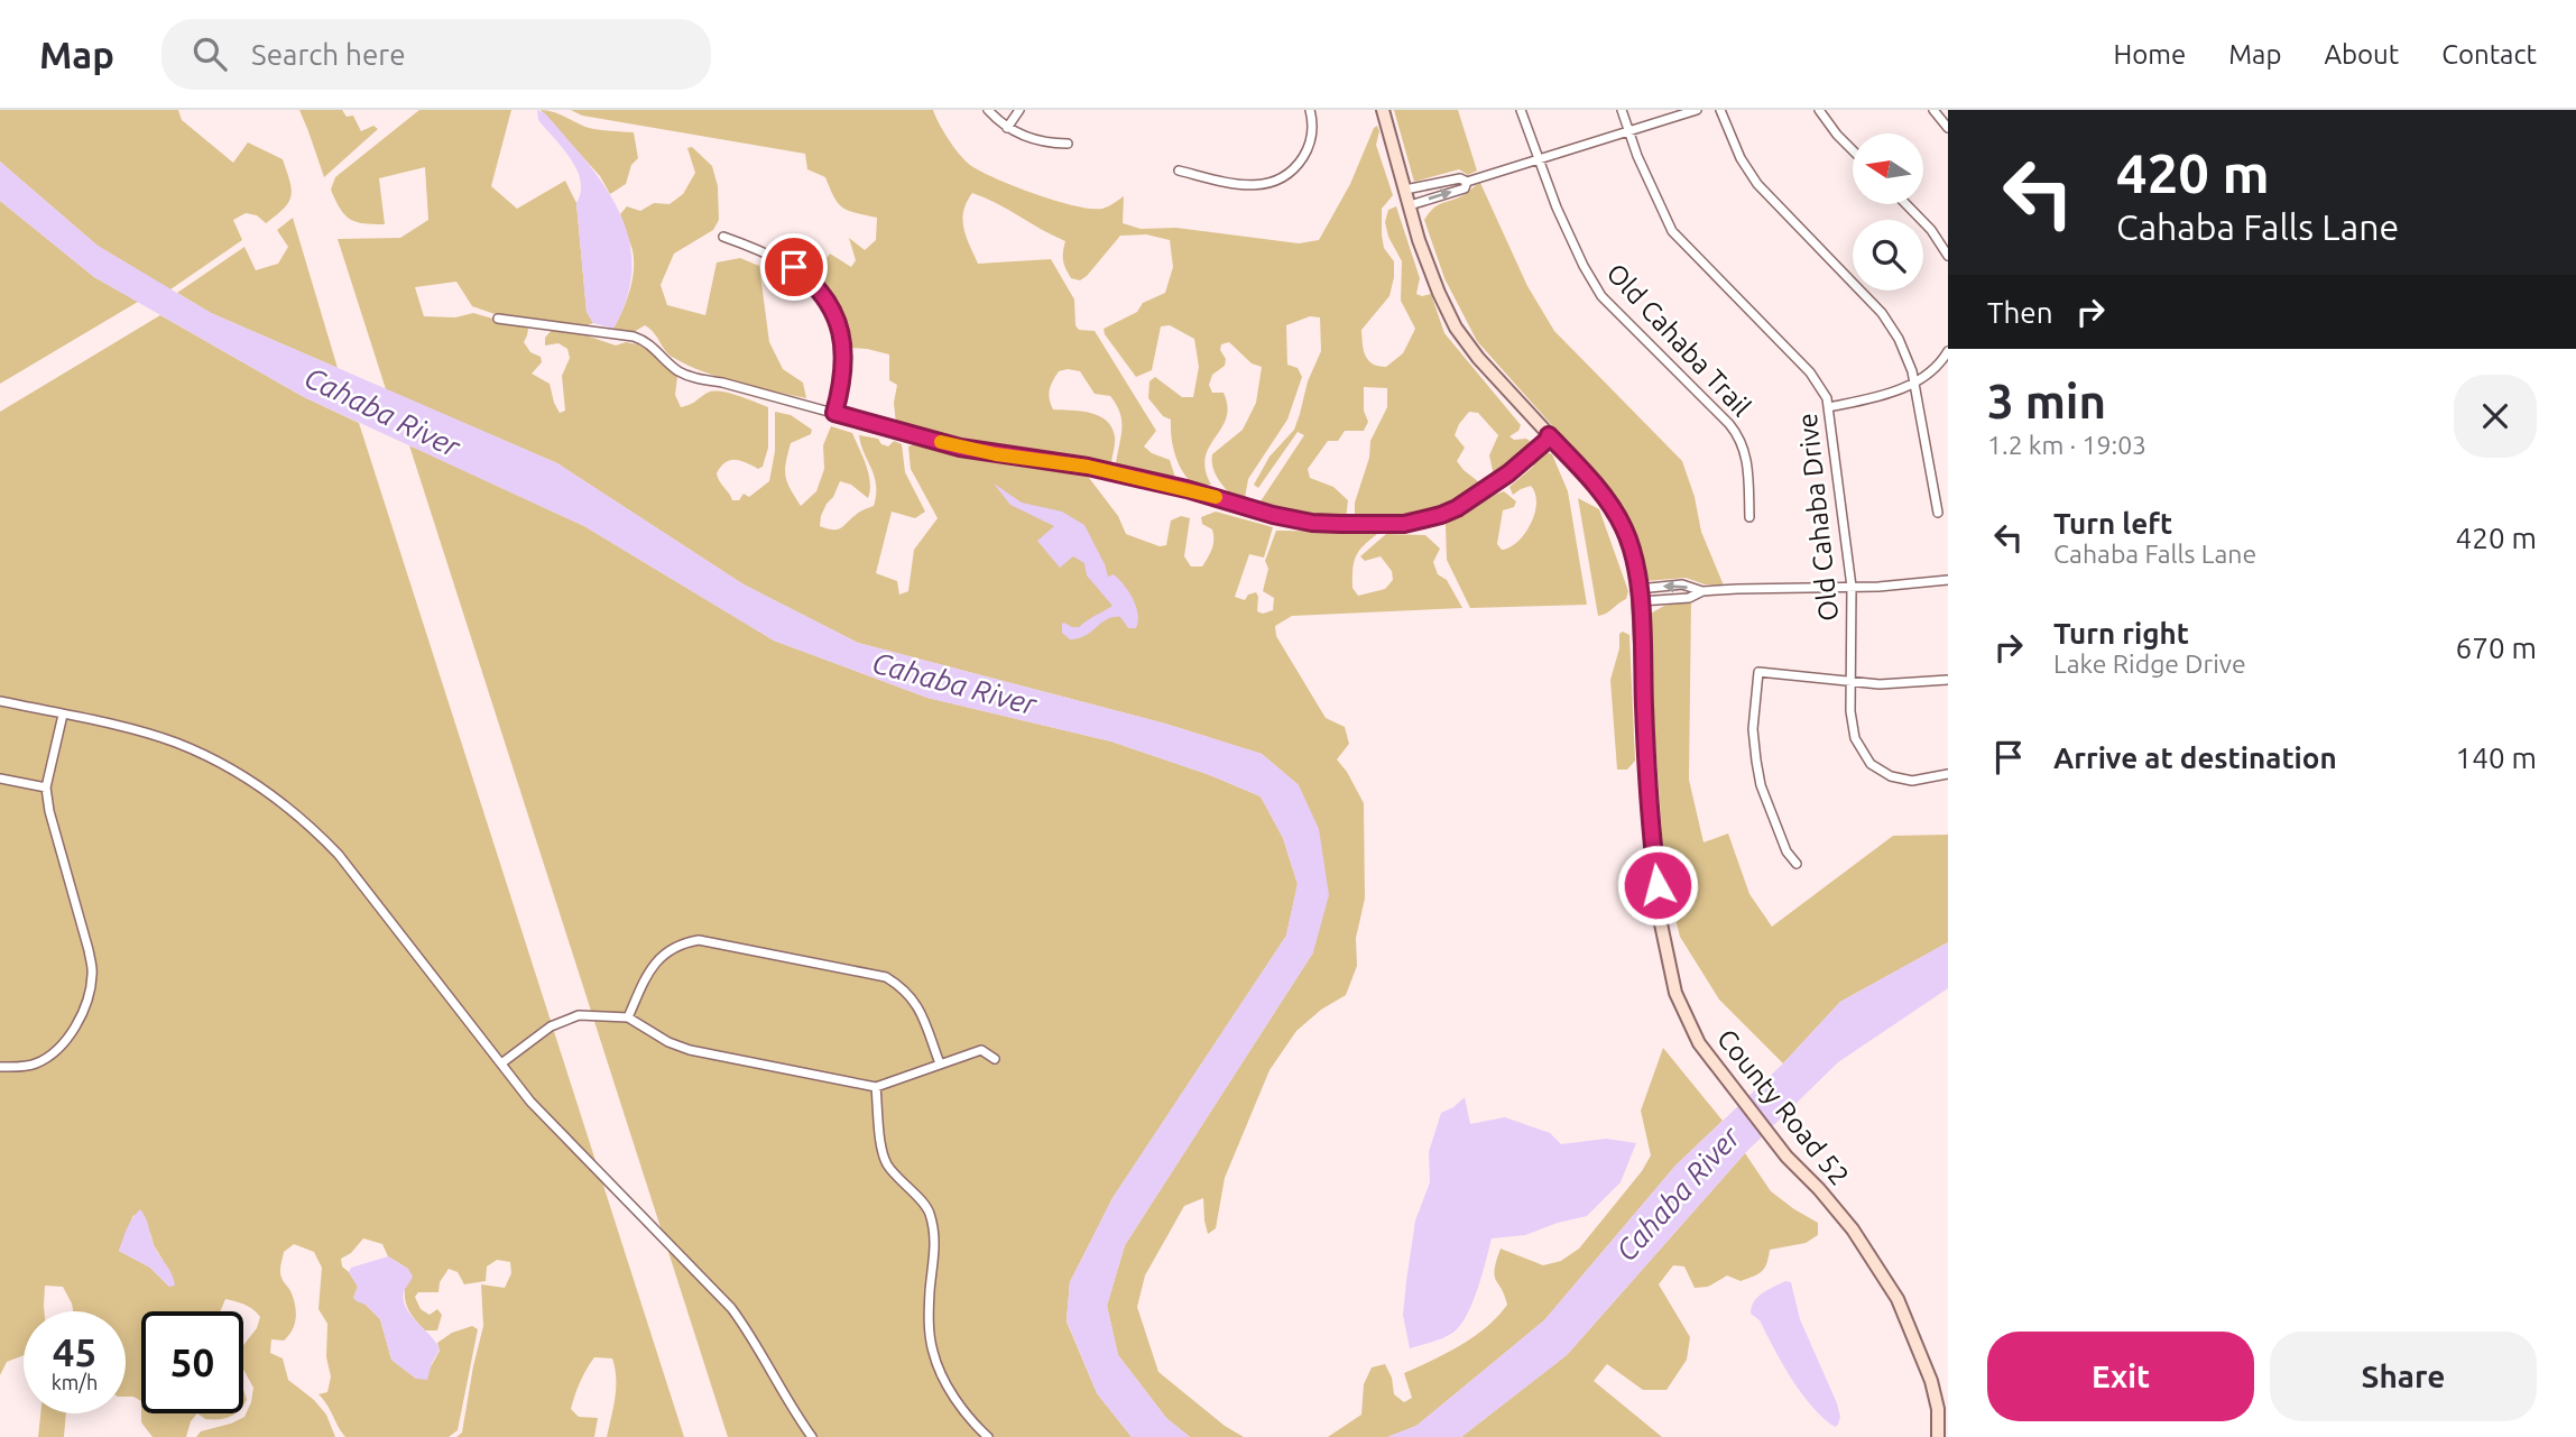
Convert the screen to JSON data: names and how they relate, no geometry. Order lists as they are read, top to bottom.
{
  "streets": {
    "main road": ["County Road 52"],
    "street": ["Old Cahaba Trail", "Old Cahaba Drive"]
  },
  "water": ["Cahaba River"],
  "north": "left",
  "page": {
    "header": "Map",
    "search": "Search here",
    "nav": [
      "Home",
      "Map",
      "About",
      "Contact"
    ],
    "turn": ["420 m", "Cahaba Falls Lane"],
    "then": "Then",
    "heading": ["3 min", "1.2 km · 19:03"],
    "list": [
      {
        "name": "Turn left",
        "note": "Cahaba Falls Lane",
        "value": "420 m"
      },
      {
        "name": "Turn right",
        "note": "Lake Ridge Drive",
        "value": "670 m"
      },
      {
        "name": "Arrive at destination",
        "value": "140 m"
      }
    ],
    "speed": "45 km/h",
    "limit": "50",
    "buttons": ["Exit", "Share"]
  }
}
